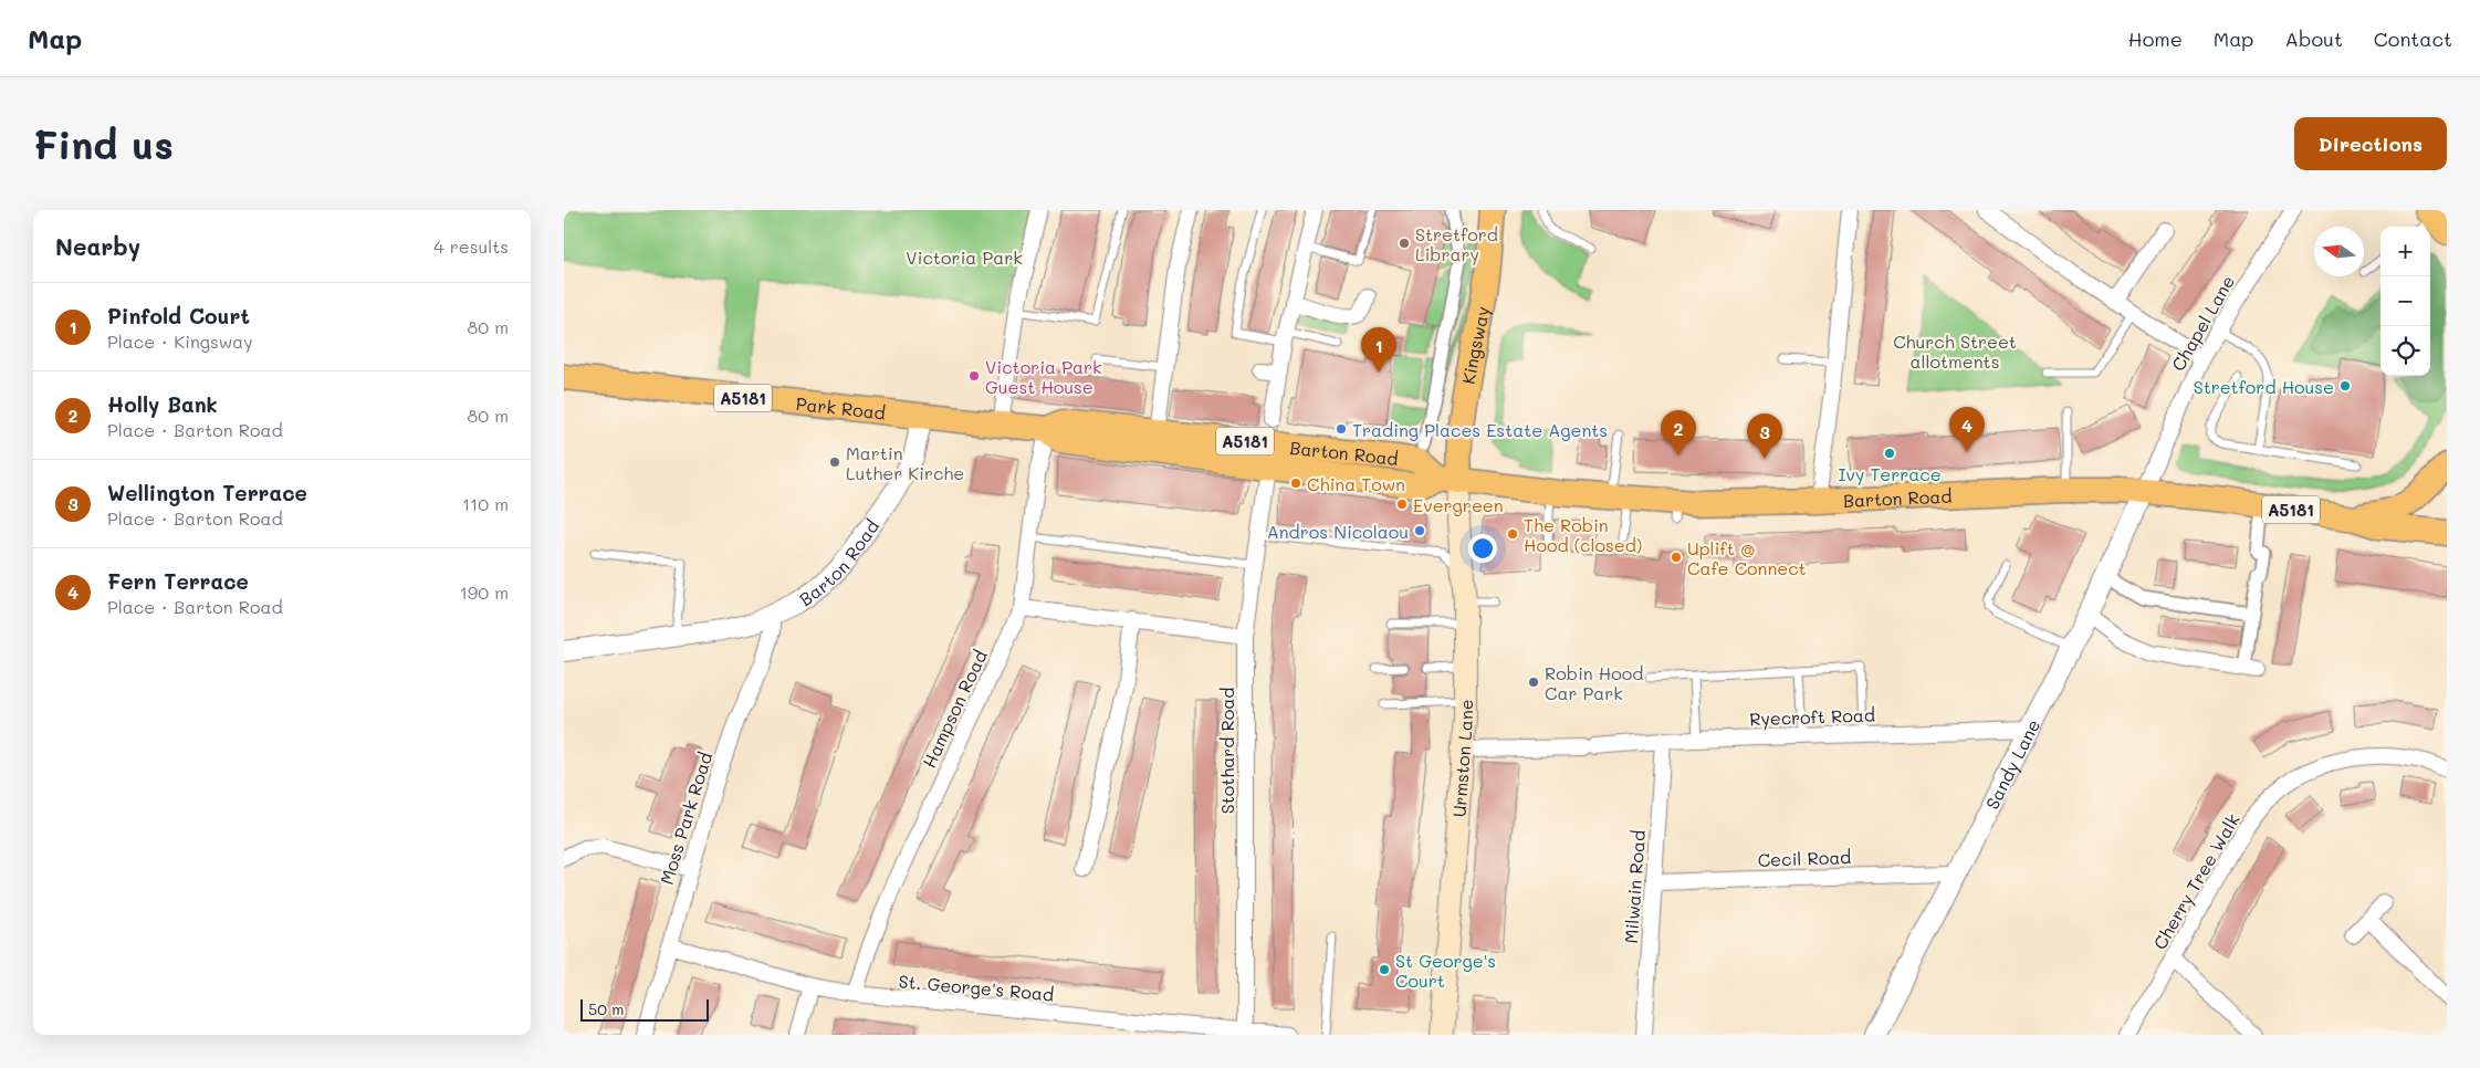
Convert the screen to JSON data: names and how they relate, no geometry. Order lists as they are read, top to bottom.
{
  "streets": {
    "main road": [
      "Kingsway",
      "A5181",
      "Park Road",
      "Barton Road",
      "Urmston Lane"
    ],
    "street": [
      "Chapel Lane",
      "Hampson Road",
      "Ryecroft Road",
      "Stothard Road",
      "Sandy Lane",
      "Moss Park Road",
      "Cecil Road",
      "Cherry Tree Walk",
      "Milwain Road",
      "St. George's Road"
    ]
  },
  "crossings": [
    ["Chapel Lane", "Barton Road"],
    ["Chapel Lane", "Sandy Lane"],
    ["Kingsway", "Barton Road"],
    ["Kingsway", "Urmston Lane"],
    ["Park Road", "Barton Road"],
    ["Barton Road", "Hampson Road"],
    ["Barton Road", "Stothard Road"],
    ["Barton Road", "Urmston Lane"],
    ["Barton Road", "Sandy Lane"],
    ["Barton Road", "Moss Park Road"],
    ["Hampson Road", "St. George's Road"],
    ["Ryecroft Road", "Urmston Lane"],
    ["Ryecroft Road", "Sandy Lane"],
    ["Ryecroft Road", "Milwain Road"],
    ["Stothard Road", "St. George's Road"],
    ["Sandy Lane", "Cecil Road"],
    ["Moss Park Road", "St. George's Road"],
    ["Cecil Road", "Milwain Road"]
  ],
  "parks": ["Victoria Park", "Church Street allotments"],
  "places": [
    "Stretford Library",
    "Victoria Park Guest House",
    "Stretford House",
    "Trading Places Estate Agents",
    "Ivy Terrace",
    "Martin Luther Kirche",
    "China Town",
    "Evergreen",
    "Andros Nicolaou",
    "The Robin Hood (closed)",
    "Uplift @ Cafe Connect",
    "Robin Hood Car Park",
    "St George's Court"
  ],
  "scale_bar": "50 m",
  "north": "left",
  "page": {
    "header": "Map",
    "nav": [
      "Home",
      "Map",
      "About",
      "Contact"
    ],
    "buttons": "Directions",
    "title": "Find us",
    "heading": ["Nearby", "4 results"],
    "map_buttons": ["+", "−"],
    "list": [
      {
        "mark": "1",
        "name": "Pinfold Court",
        "note": "Place · Kingsway",
        "value": "80 m"
      },
      {
        "mark": "2",
        "name": "Holly Bank",
        "note": "Place · Barton Road",
        "value": "80 m"
      },
      {
        "mark": "3",
        "name": "Wellington Terrace",
        "note": "Place · Barton Road",
        "value": "110 m"
      },
      {
        "mark": "4",
        "name": "Fern Terrace",
        "note": "Place · Barton Road",
        "value": "190 m"
      }
    ],
    "pins": [
      "1",
      "4",
      "2",
      "3"
    ],
    "scale": "50 m"
  }
}
